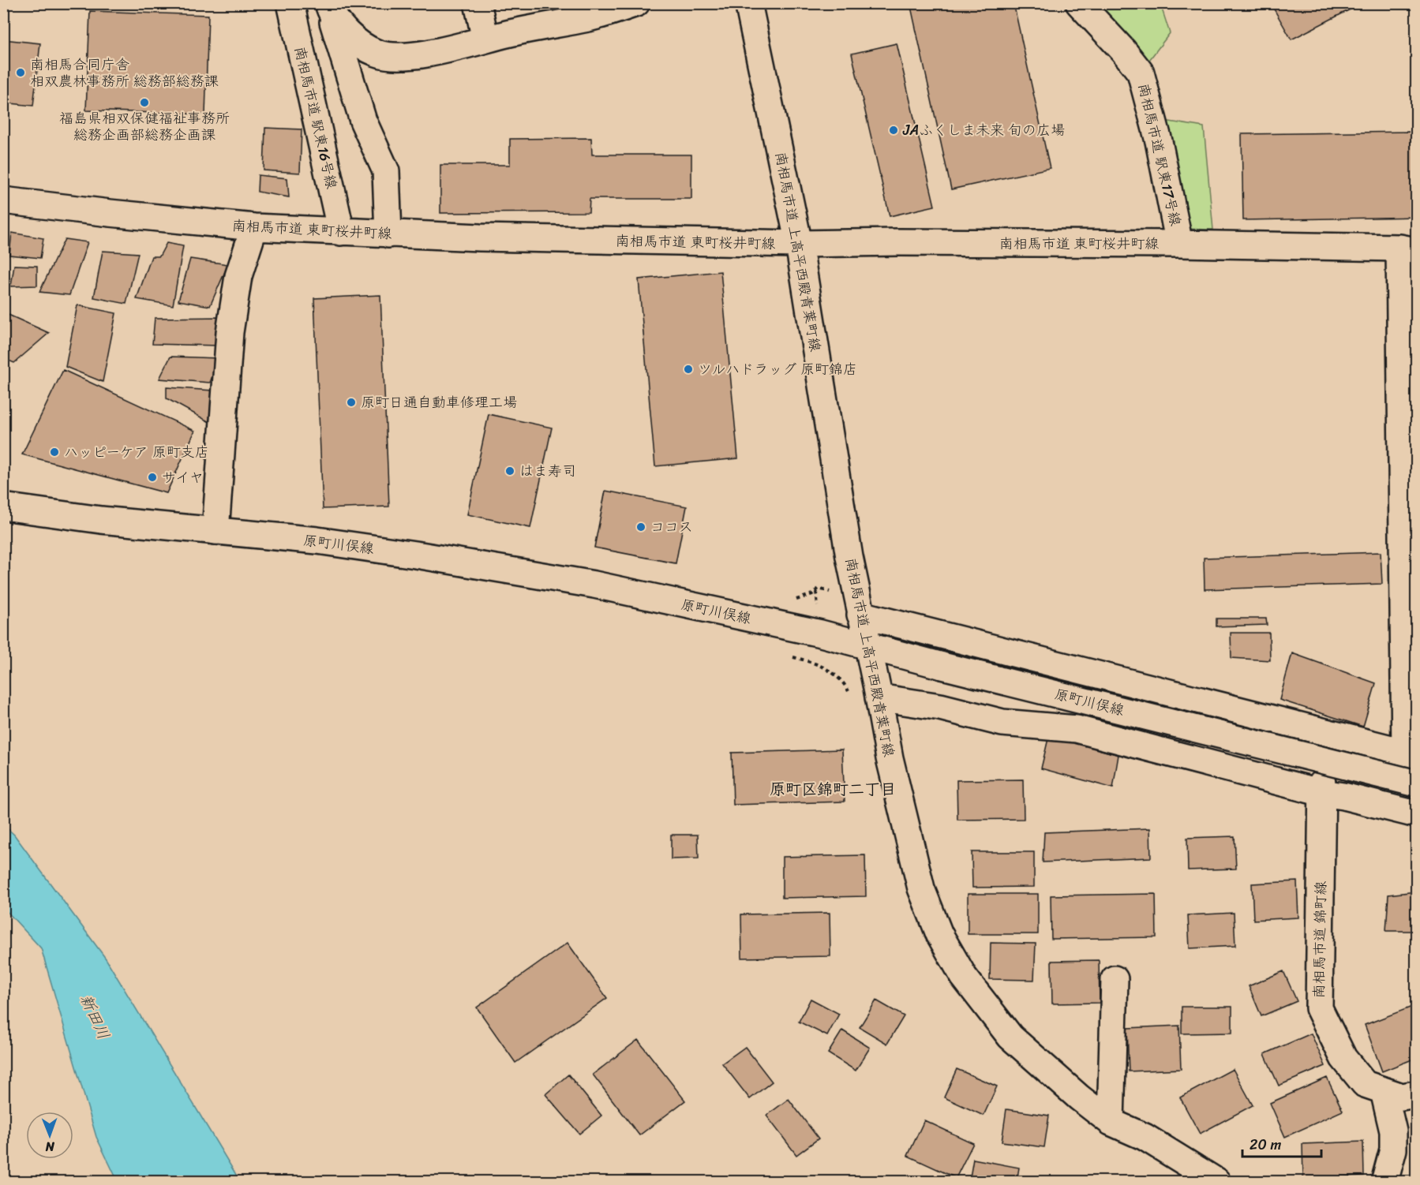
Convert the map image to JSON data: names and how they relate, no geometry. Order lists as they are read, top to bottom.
{
  "streets": {
    "street": [
      "南相馬市道 駅東16号線",
      "南相馬市道 駅東17号線",
      "南相馬市道 東町桜井町線",
      "南相馬市道 上高平西殿青葉町線",
      "原町川俣線",
      "南相馬市道 錦町線"
    ]
  },
  "crossings": [
    ["南相馬市道 駅東16号線", "南相馬市道 東町桜井町線"],
    ["南相馬市道 駅東17号線", "南相馬市道 東町桜井町線"],
    ["南相馬市道 東町桜井町線", "南相馬市道 上高平西殿青葉町線"],
    ["南相馬市道 上高平西殿青葉町線", "原町川俣線"]
  ],
  "districts": ["原町区錦町二丁目"],
  "water": ["新田川"],
  "places": [
    "南相馬合同庁舎 相双農林事務所 総務部総務課",
    "福島県相双保健福祉事務所 総務企画部総務企画課",
    "JAふくしま未来 旬の広場",
    "ツルハドラッグ 原町錦店",
    "原町日通自動車修理工場",
    "ハッピーケア 原町支店",
    "はま寿司",
    "サイヤ",
    "ココス"
  ],
  "scale_bar": "20 m",
  "north": "bottom"
}
